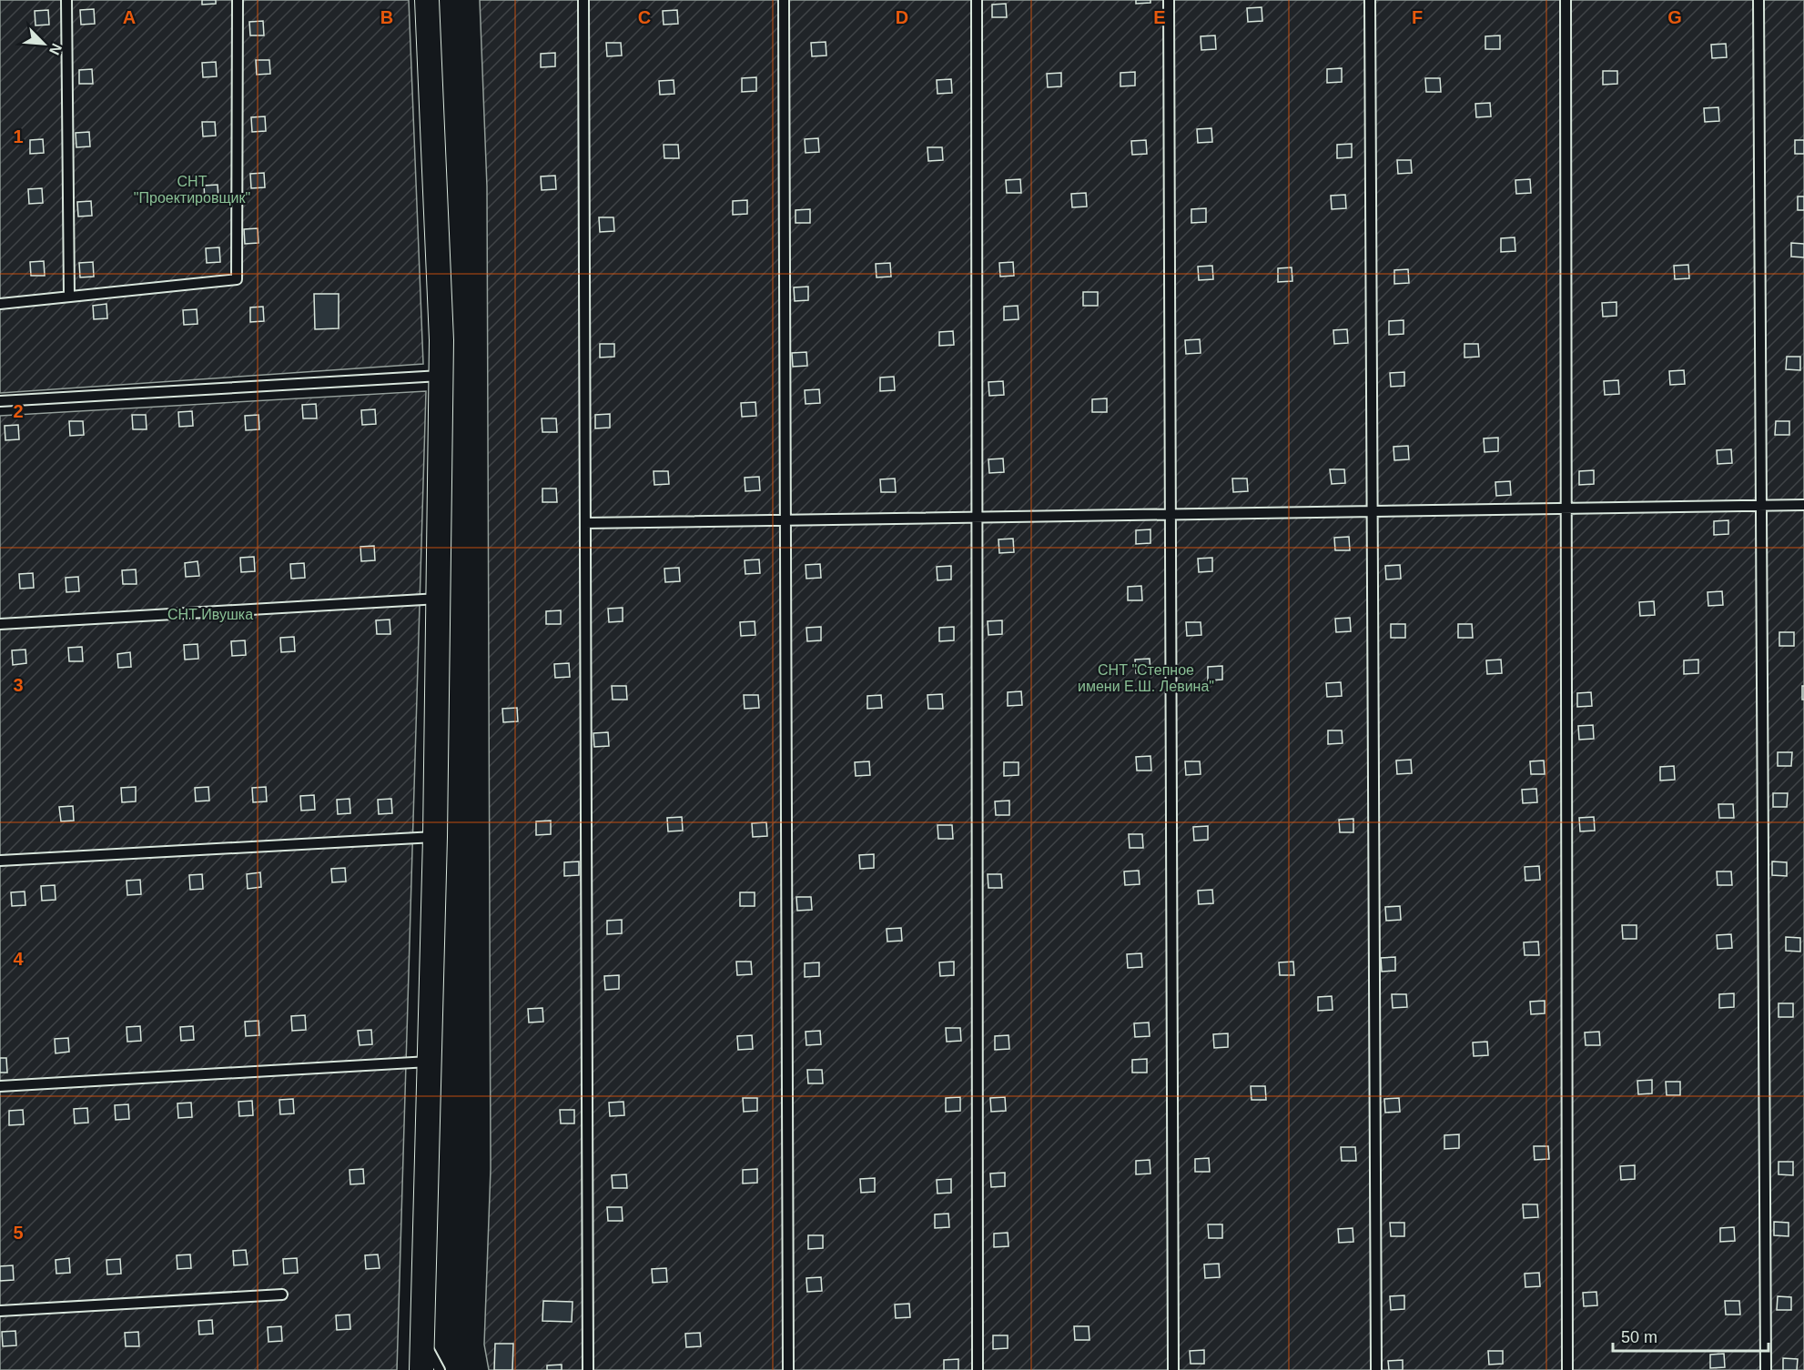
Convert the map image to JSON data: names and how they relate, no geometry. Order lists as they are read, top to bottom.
{
  "parks": ["СНТ \"Проектировщик\"", "СНТ Ивушка", "СНТ \"Степное имени Е.Ш. Левина\""],
  "scale_bar": "50 m",
  "north": "bottom right",
  "grid": {
    "columns": [
      "A",
      "B",
      "C",
      "D",
      "E",
      "F",
      "G"
    ],
    "rows": [
      "1",
      "2",
      "3",
      "4",
      "5"
    ]
  }
}
